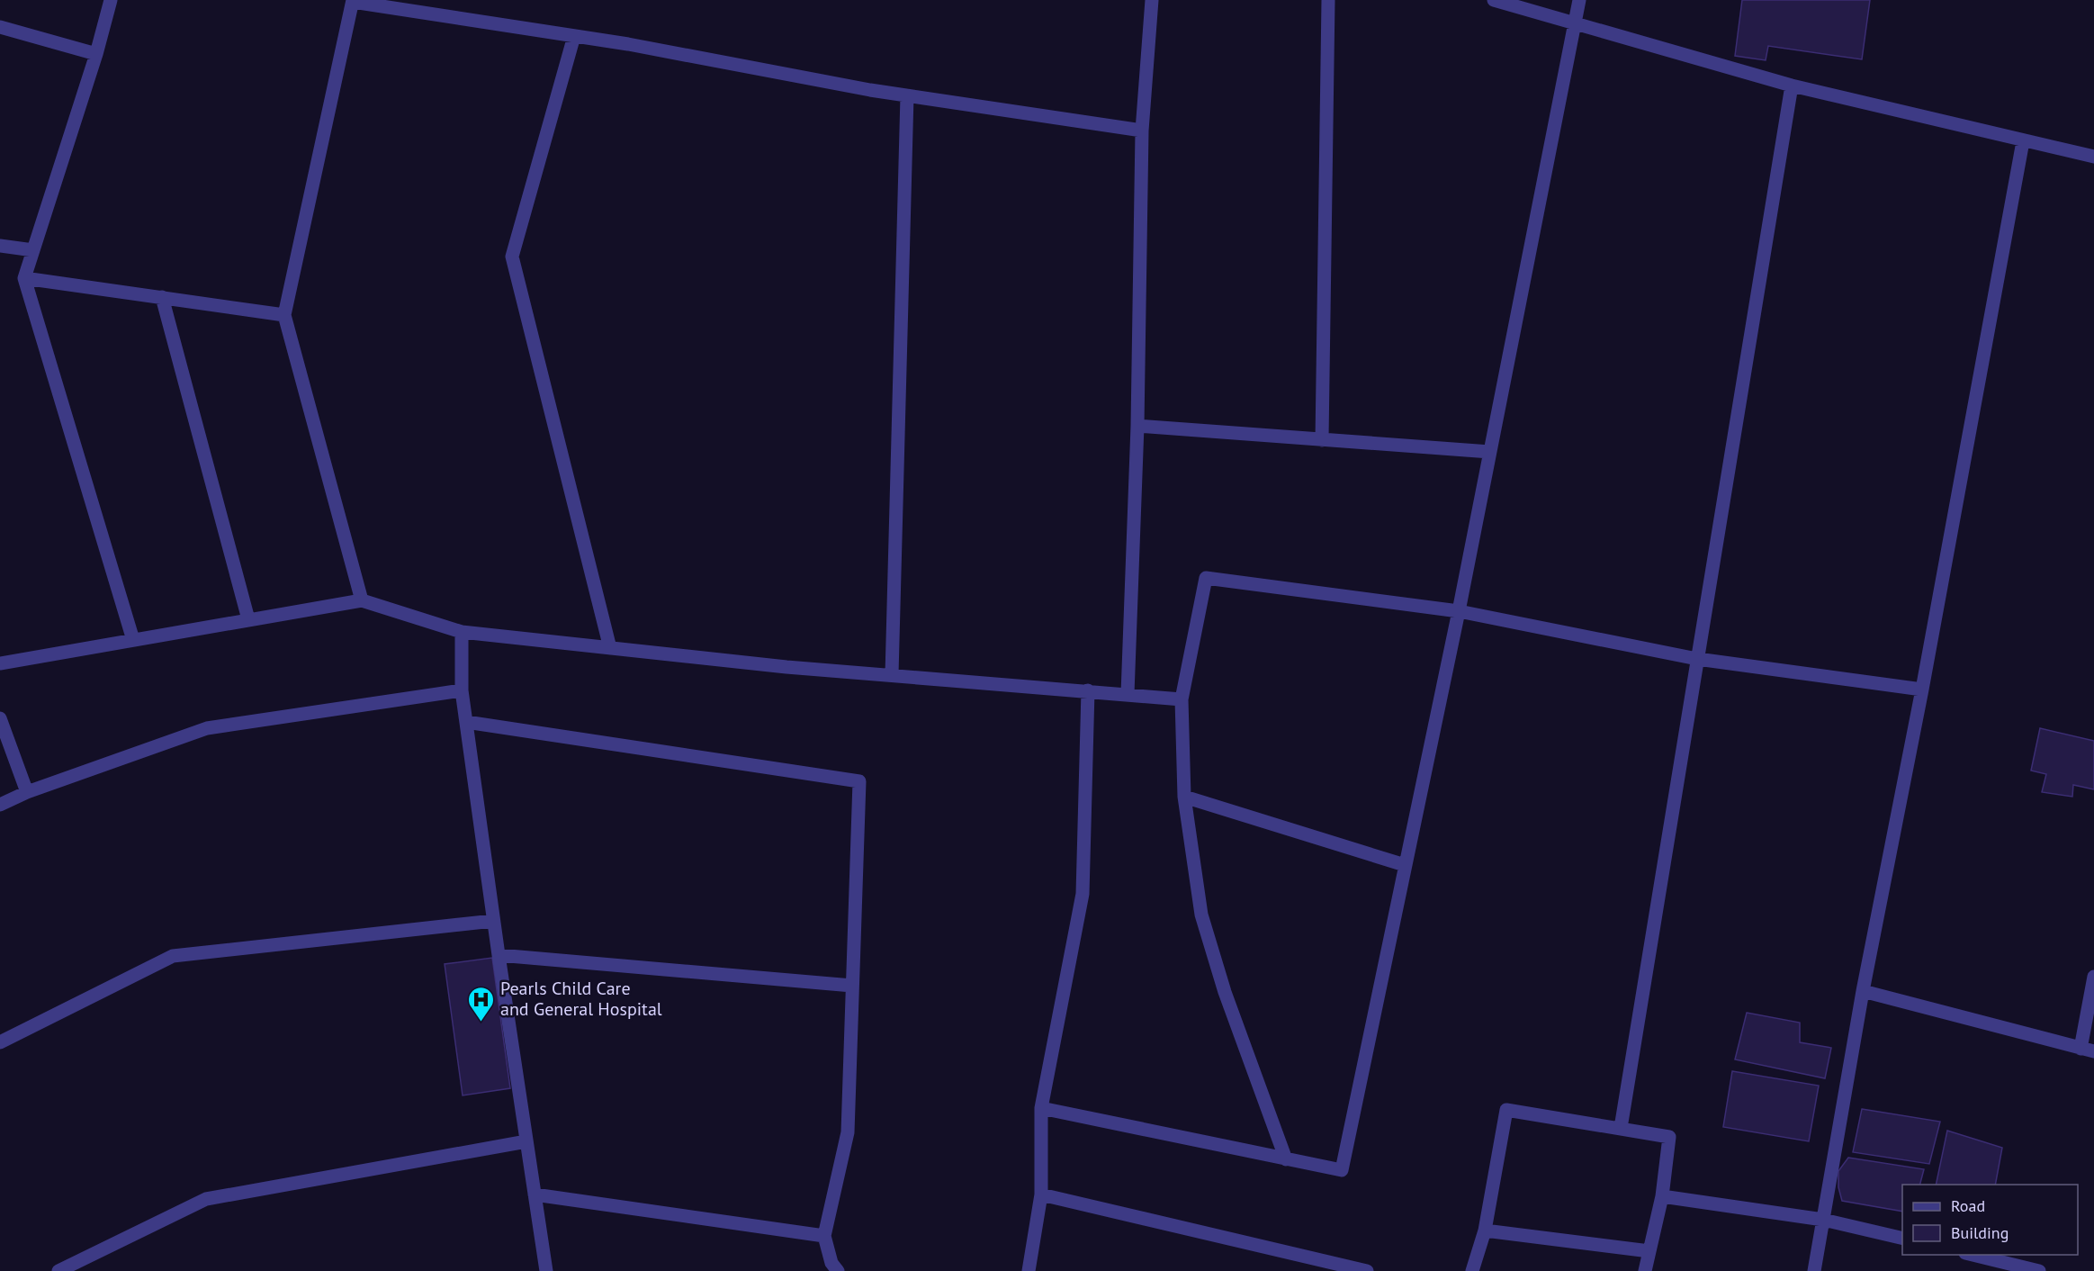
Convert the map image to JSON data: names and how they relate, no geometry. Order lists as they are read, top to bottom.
{
  "places": {
    "hospital": ["Pearls Child Care and General Hospital"]
  },
  "legend": ["Road", "Building"]
}
